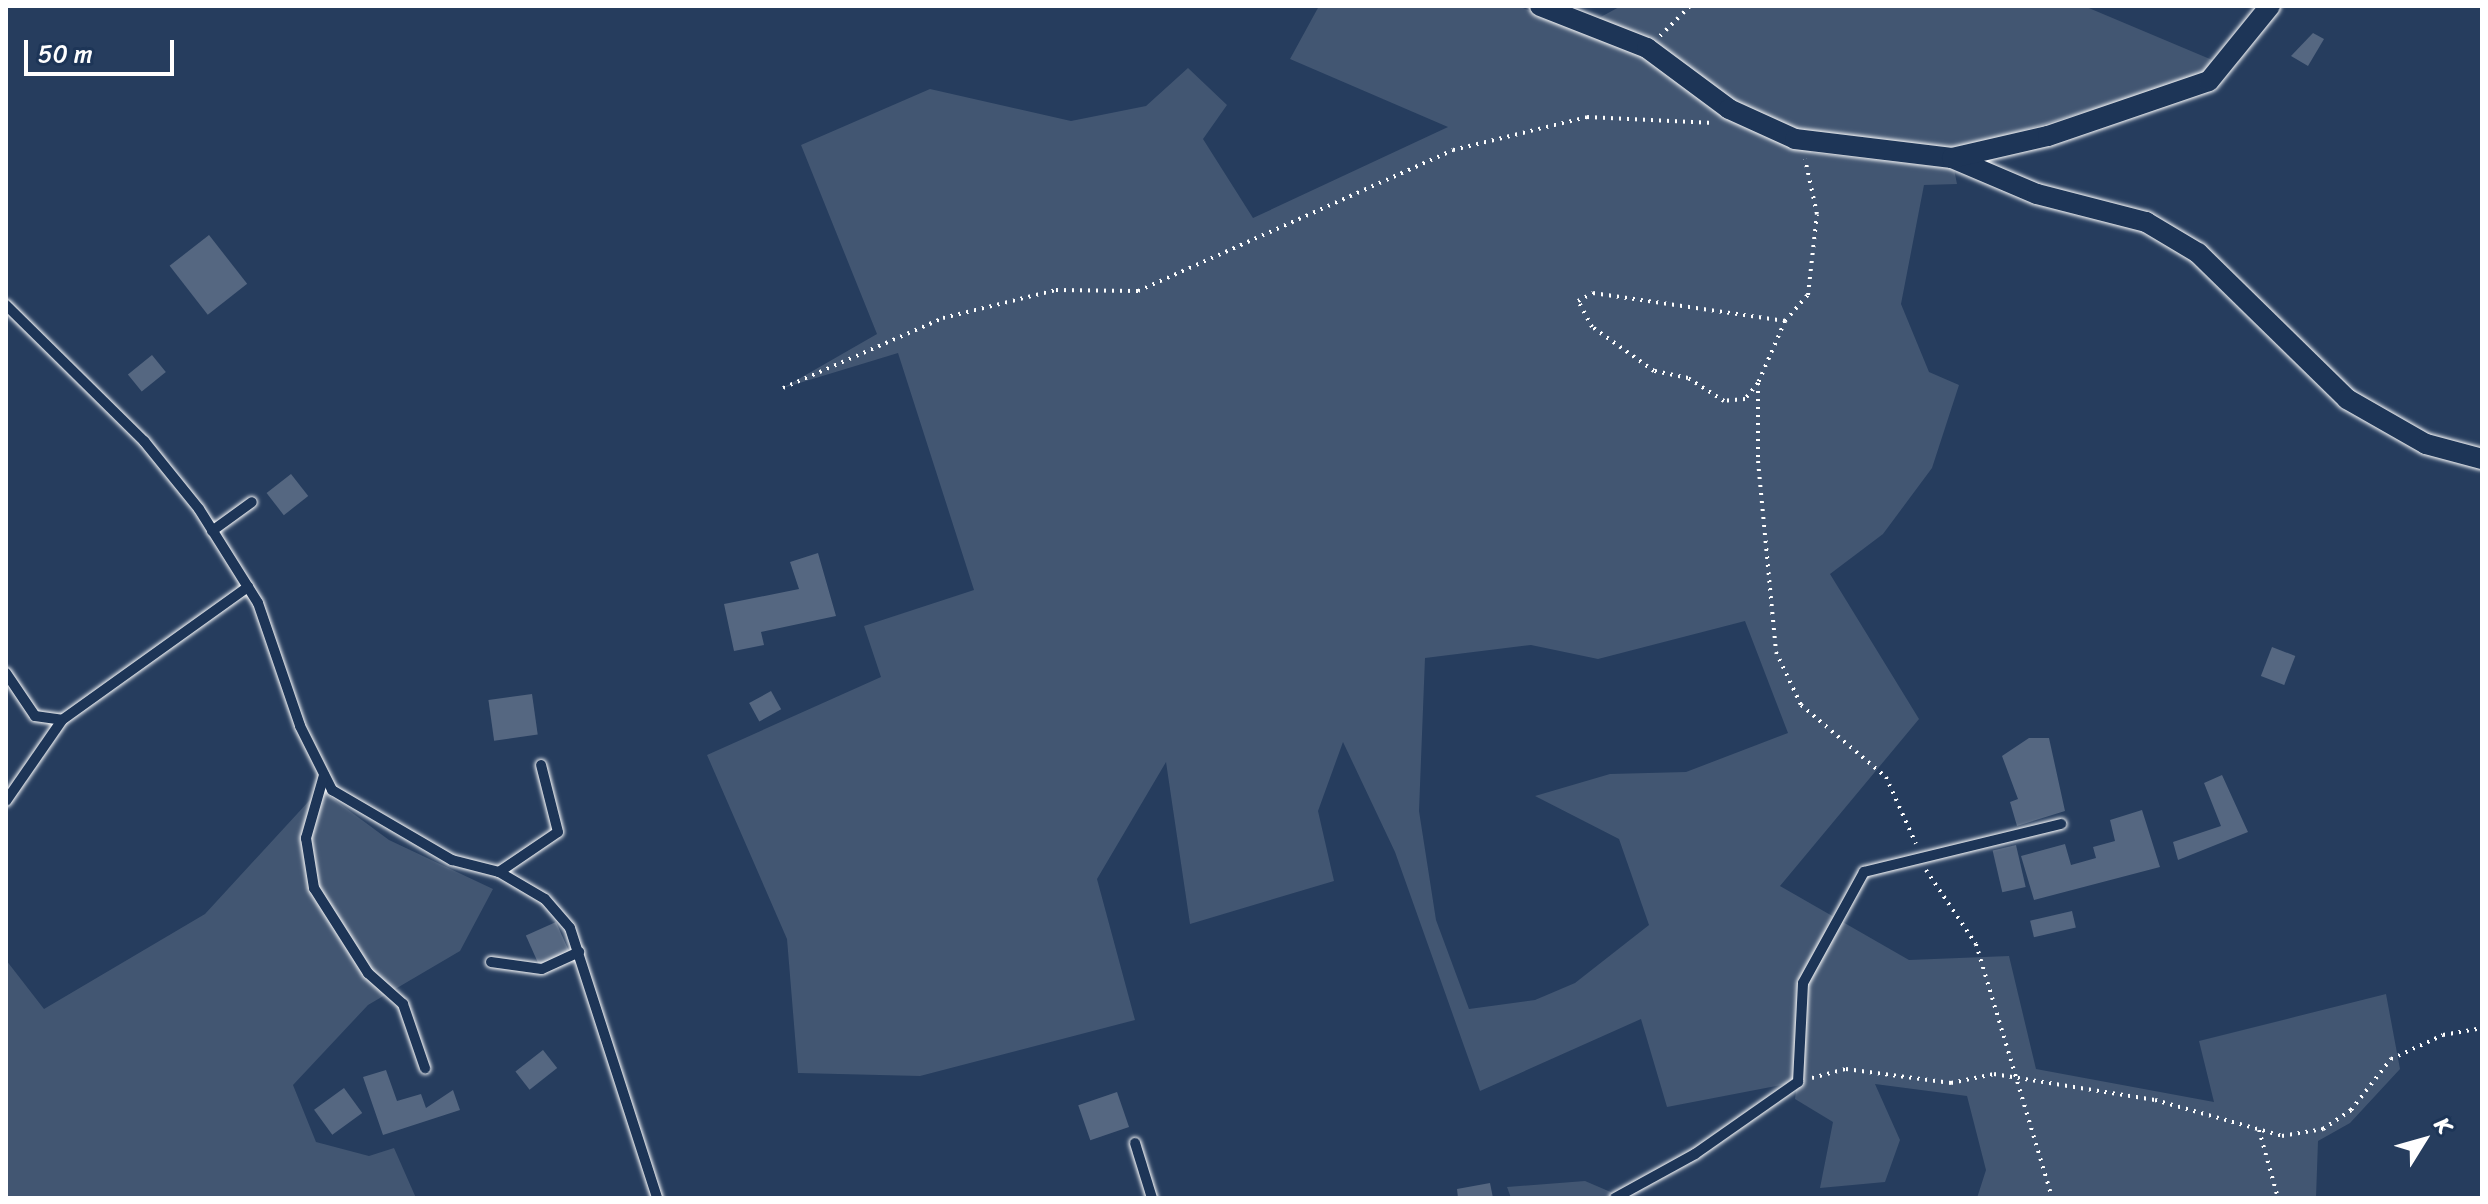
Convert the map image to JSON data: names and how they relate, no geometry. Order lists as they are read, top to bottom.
{
  "scale_bar": "50 m",
  "north": "top right"
}
